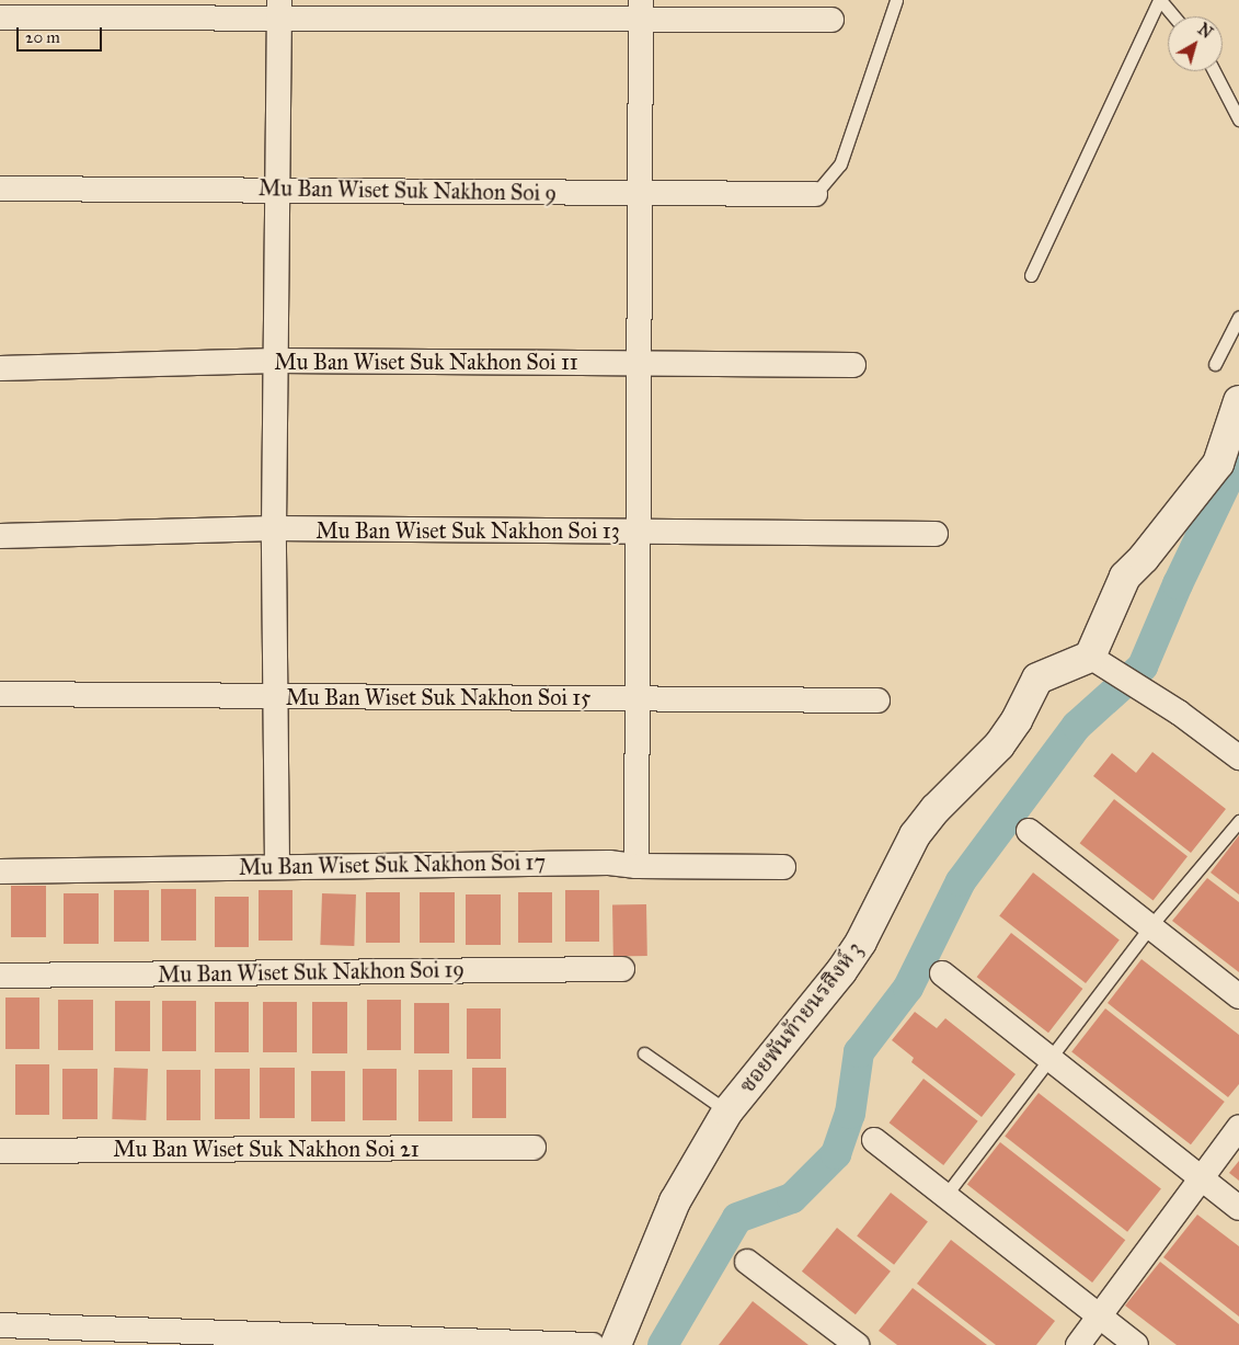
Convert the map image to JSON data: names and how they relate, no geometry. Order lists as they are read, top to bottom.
{
  "streets": {
    "street": [
      "Mu Ban Wiset Suk Nakhon Soi 9",
      "Mu Ban Wiset Suk Nakhon Soi 11",
      "Mu Ban Wiset Suk Nakhon Soi 13",
      "Mu Ban Wiset Suk Nakhon Soi 15",
      "Mu Ban Wiset Suk Nakhon Soi 17",
      "Mu Ban Wiset Suk Nakhon Soi 19",
      "ซอยพันท้ายนรสิงห์ 3",
      "Mu Ban Wiset Suk Nakhon Soi 21"
    ]
  },
  "scale_bar": "20 m",
  "north": "top right"
}
